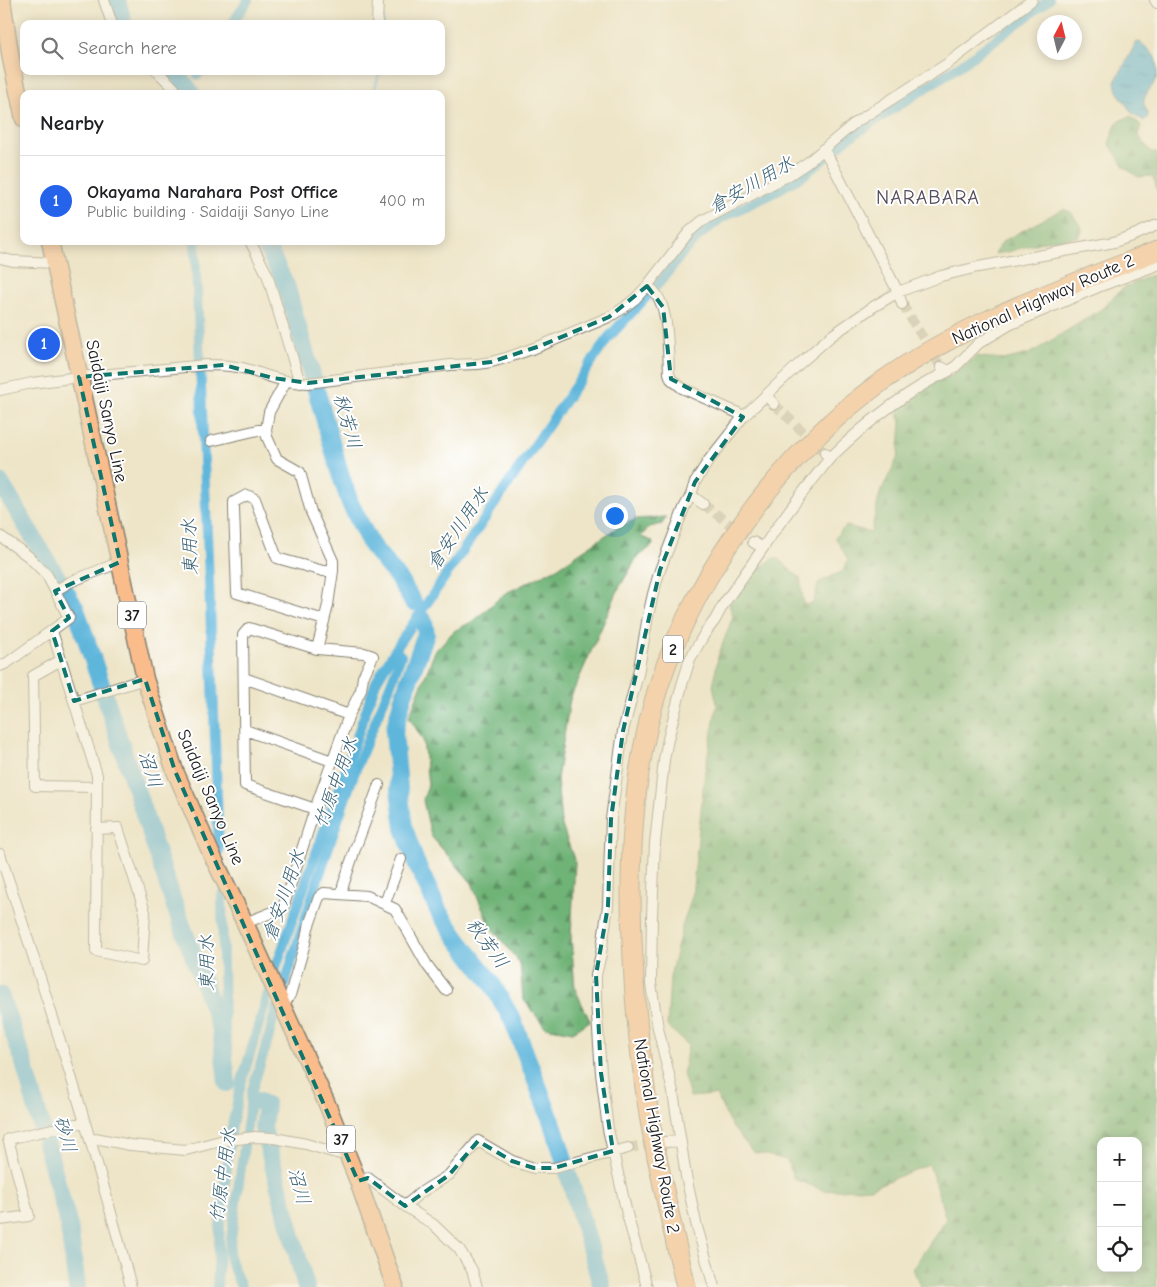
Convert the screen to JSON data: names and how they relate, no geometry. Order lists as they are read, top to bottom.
{
  "streets": {
    "highway": ["National Highway Route 2", "2"],
    "main road": ["Saidaiji Sanyo Line", "37"]
  },
  "districts": ["NARABARA"],
  "water": [
    "倉安川用水",
    "秋芳川",
    "東用水",
    "沼川",
    "竹原中用水",
    "砂川"
  ],
  "north": "top",
  "page": {
    "search": "Search here",
    "heading": "Nearby",
    "list": [
      {
        "mark": "1",
        "name": "Okayama Narahara Post Office",
        "note": "Public building · Saidaiji Sanyo Line",
        "value": "400 m"
      }
    ],
    "pins": "1",
    "map_buttons": ["+", "−"]
  }
}
